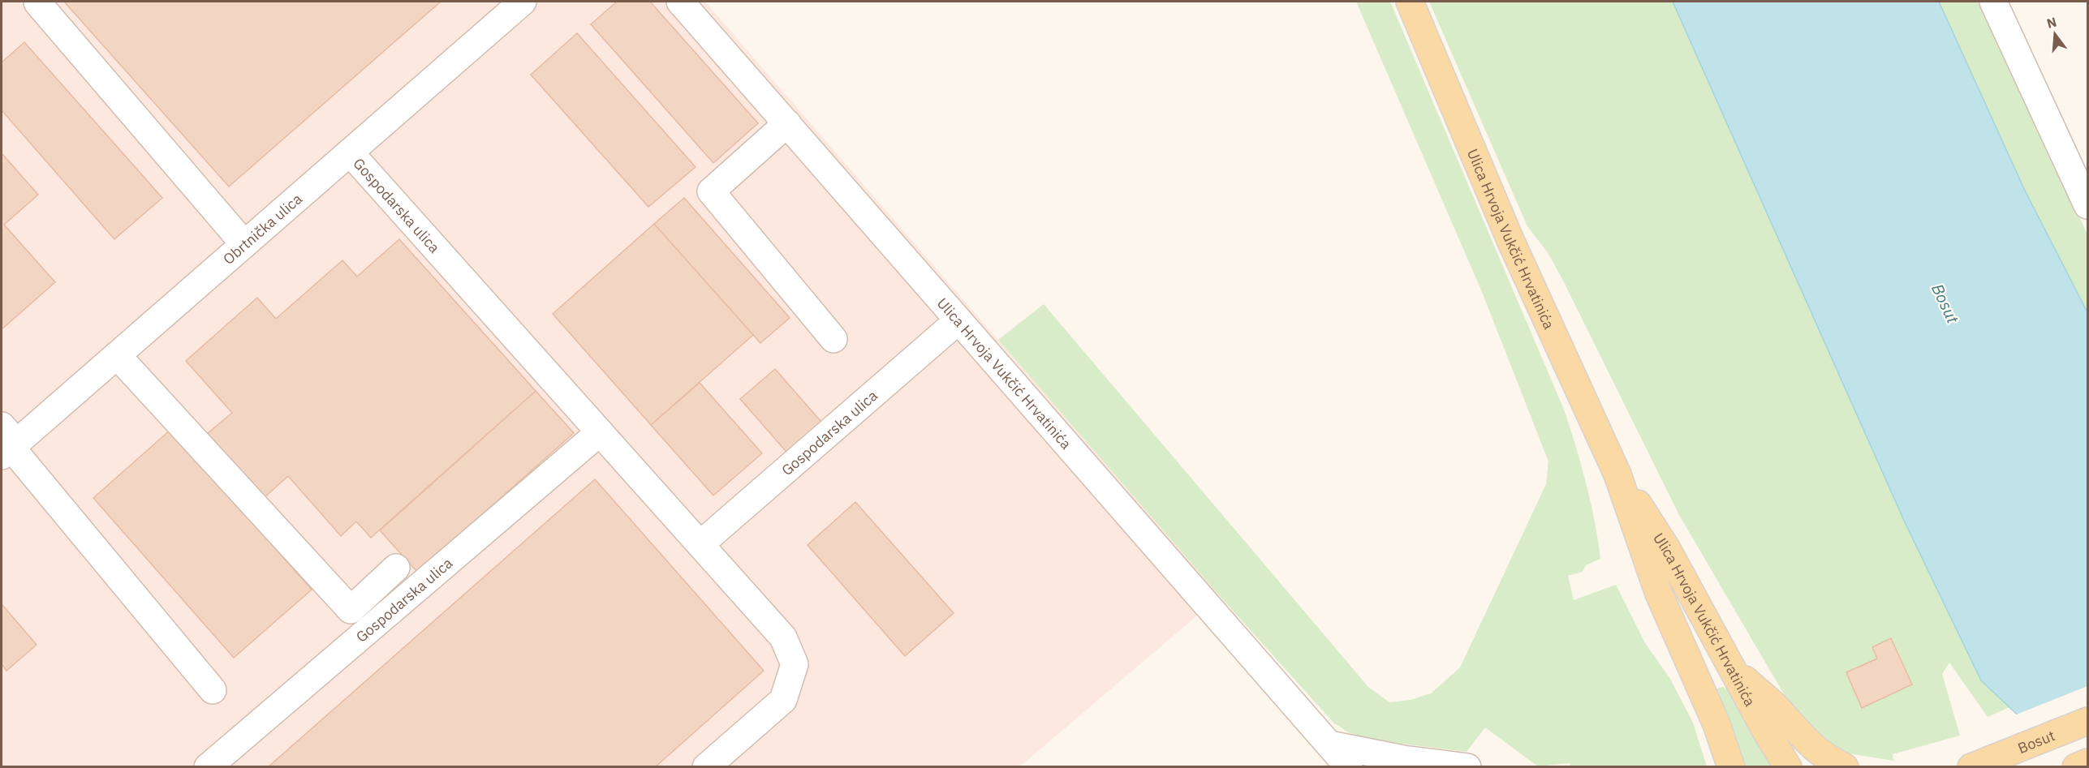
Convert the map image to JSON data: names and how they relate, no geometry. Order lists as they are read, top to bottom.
{
  "streets": {
    "main road": ["Ulica Hrvoja Vukčić Hrvatinića", "Bosut"],
    "street": ["Gospodarska ulica", "Obrtnička ulica"]
  },
  "crossings": [
    ["Gospodarska ulica", "Obrtnička ulica"],
    ["Gospodarska ulica", "Ulica Hrvoja Vukčić Hrvatinića"]
  ],
  "water": ["Bosut"],
  "north": "top"
}
